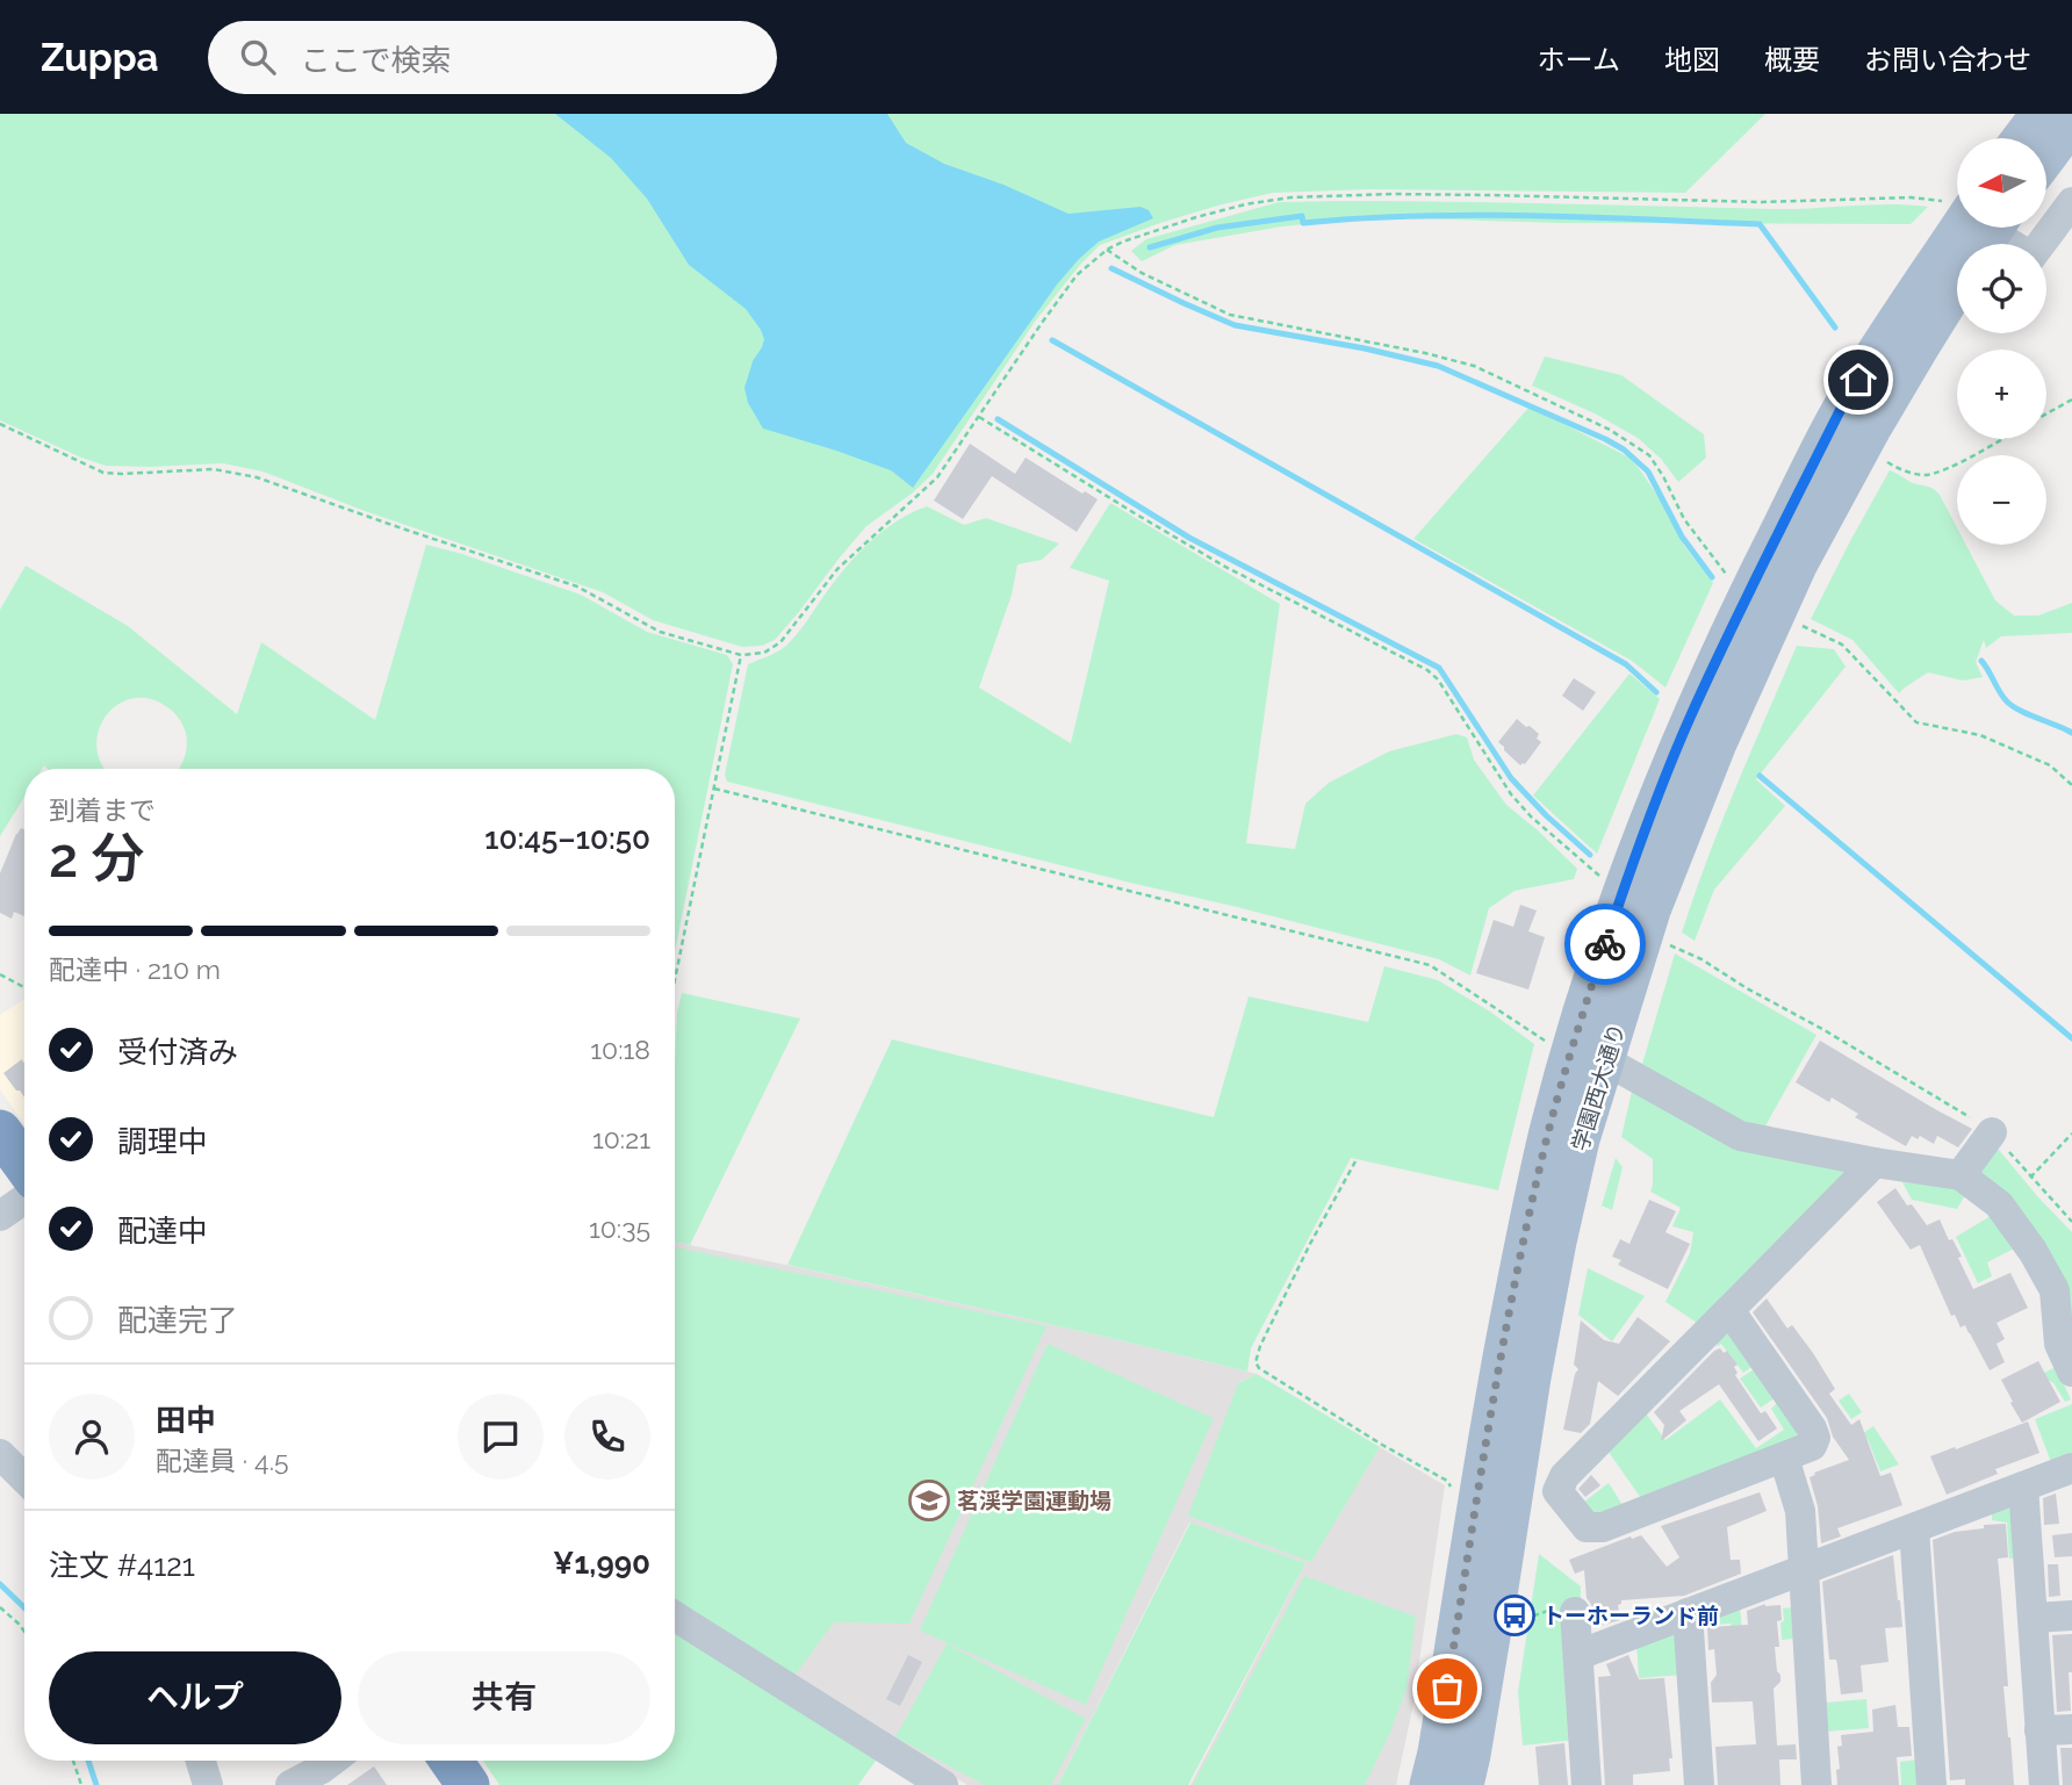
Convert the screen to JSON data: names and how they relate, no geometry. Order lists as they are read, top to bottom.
{
  "streets": {
    "main road": ["学園西大通り"]
  },
  "places": {
    "school or university": ["茗渓学園運動場"],
    "bus stop": ["トーホーランド前"]
  },
  "north": "left",
  "page": {
    "header": "Zuppa",
    "search": "ここで検索",
    "nav": [
      "ホーム",
      "地図",
      "概要",
      "お問い合わせ"
    ],
    "map_buttons": ["+", "−"],
    "heading": ["2 分", "到着まで", "10:45–10:50"],
    "panel": [
      "田中",
      "配達員 · 4.5",
      "注文 #4121",
      "¥1,990"
    ],
    "bar": "配達中 · 210 m",
    "list": [
      ["受付済み", "10:18"],
      ["調理中", "10:21"],
      ["配達中", "10:35"],
      "配達完了"
    ],
    "buttons": ["ヘルプ", "共有"]
  }
}
